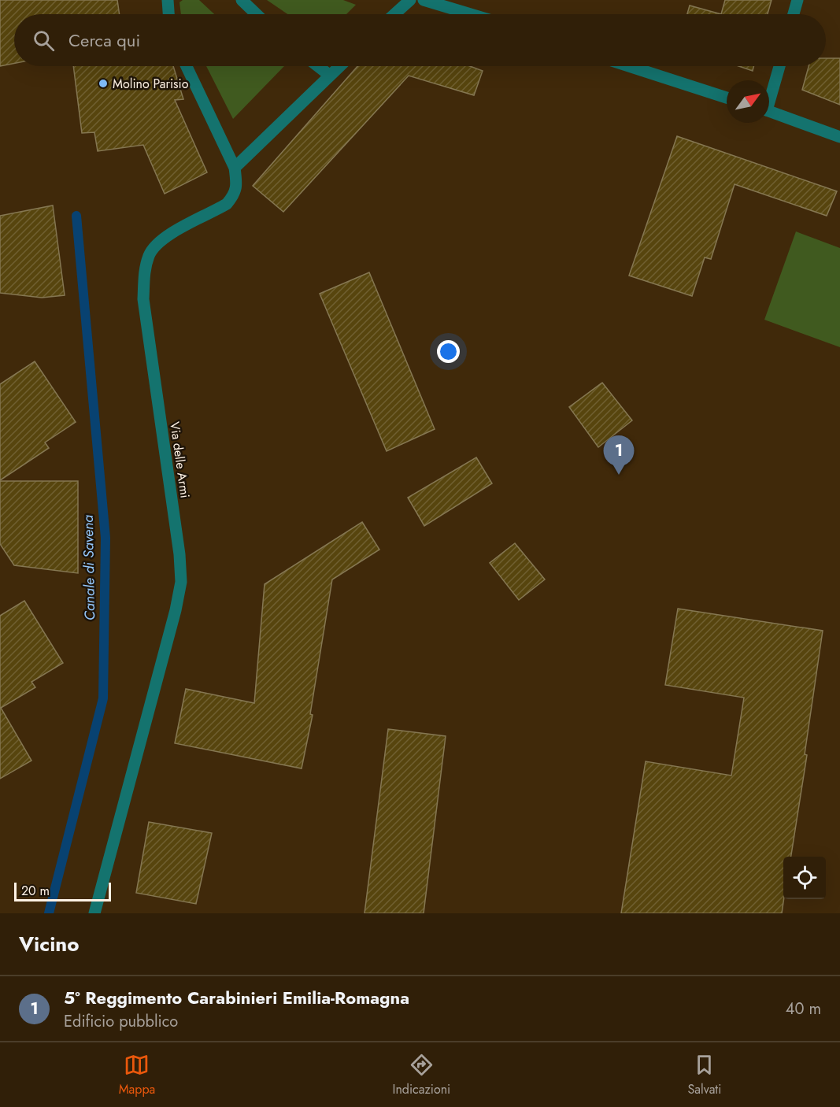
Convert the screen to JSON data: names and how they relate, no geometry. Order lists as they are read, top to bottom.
{
  "streets": {
    "street": ["Via delle Armi"]
  },
  "water": ["Canale di Savena"],
  "places": ["Molino Parisio"],
  "scale_bar": "20 m",
  "north": "top right",
  "page": {
    "search": "Cerca qui",
    "pins": "1",
    "scale": "20 m",
    "heading": "Vicino",
    "list": [
      {
        "mark": "1",
        "name": "5° Reggimento Carabinieri Emilia-Romagna",
        "note": "Edificio pubblico",
        "value": "40 m"
      }
    ],
    "nav": ["Mappa", "Indicazioni", "Salvati"]
  }
}
